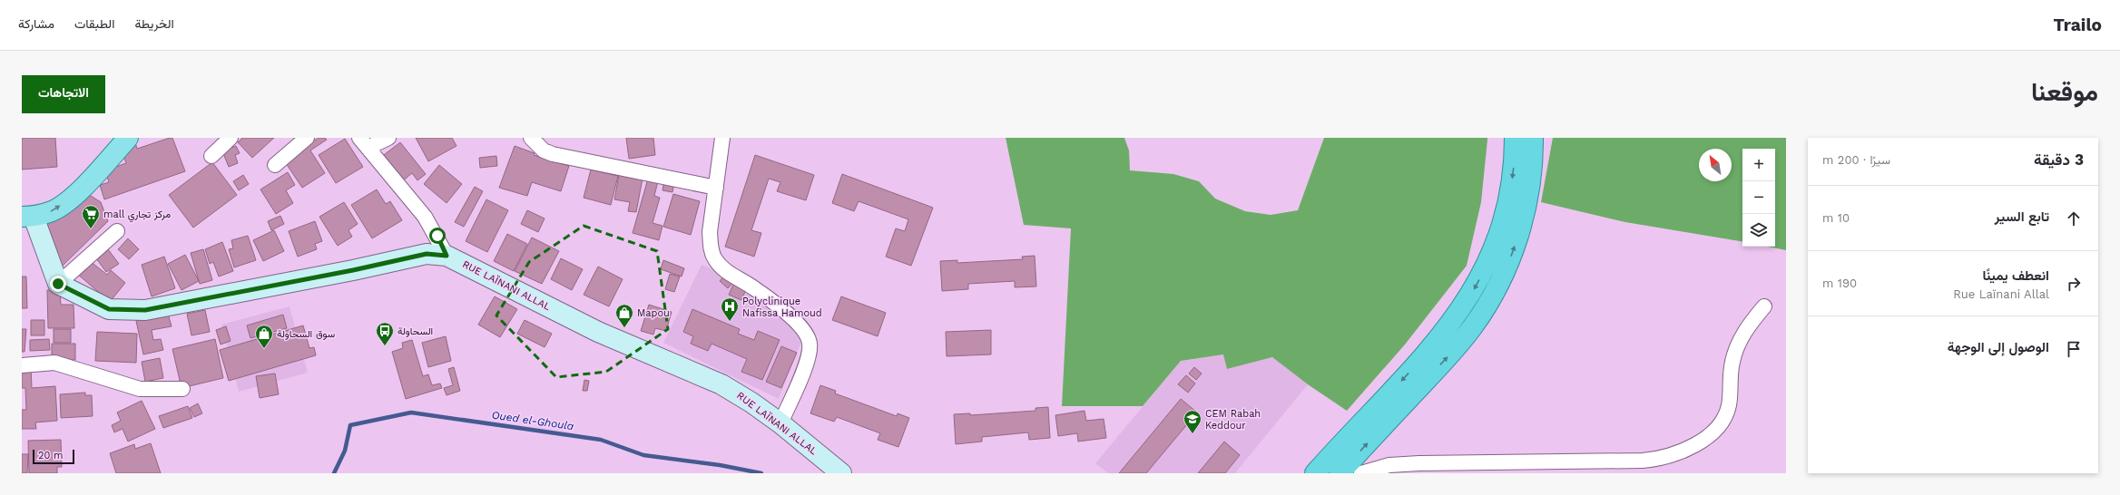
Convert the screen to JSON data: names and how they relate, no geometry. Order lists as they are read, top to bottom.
{
  "streets": {
    "main road": ["RUE LAÏNANI ALLAL"]
  },
  "water": ["Oued el-Ghoula"],
  "places": {
    "supermarket": ["mall مركز تجاري"],
    "hospital": ["Polyclinique Nafissa Hamoud"],
    "shop": ["Mapou", "سوق السحاولة"],
    "bus stop": ["السحاولة"],
    "school or university": ["CEM Rabah Keddour"]
  },
  "scale_bar": "20 m",
  "north": "top left",
  "page": {
    "header": "Trailo",
    "nav": ["الخريطة", "الطبقات", "مشاركة"],
    "title": "موقعنا",
    "buttons": "الاتجاهات",
    "heading": ["3 دقيقة", "سيرًا · 200 m"],
    "map_buttons": ["+", "−"],
    "list": [
      ["تابع السير", "10 m"],
      ["انعطف يمينًا", "Rue Laïnani Allal", "190 m"],
      "الوصول إلى الوجهة"
    ],
    "scale": "20 m"
  }
}
